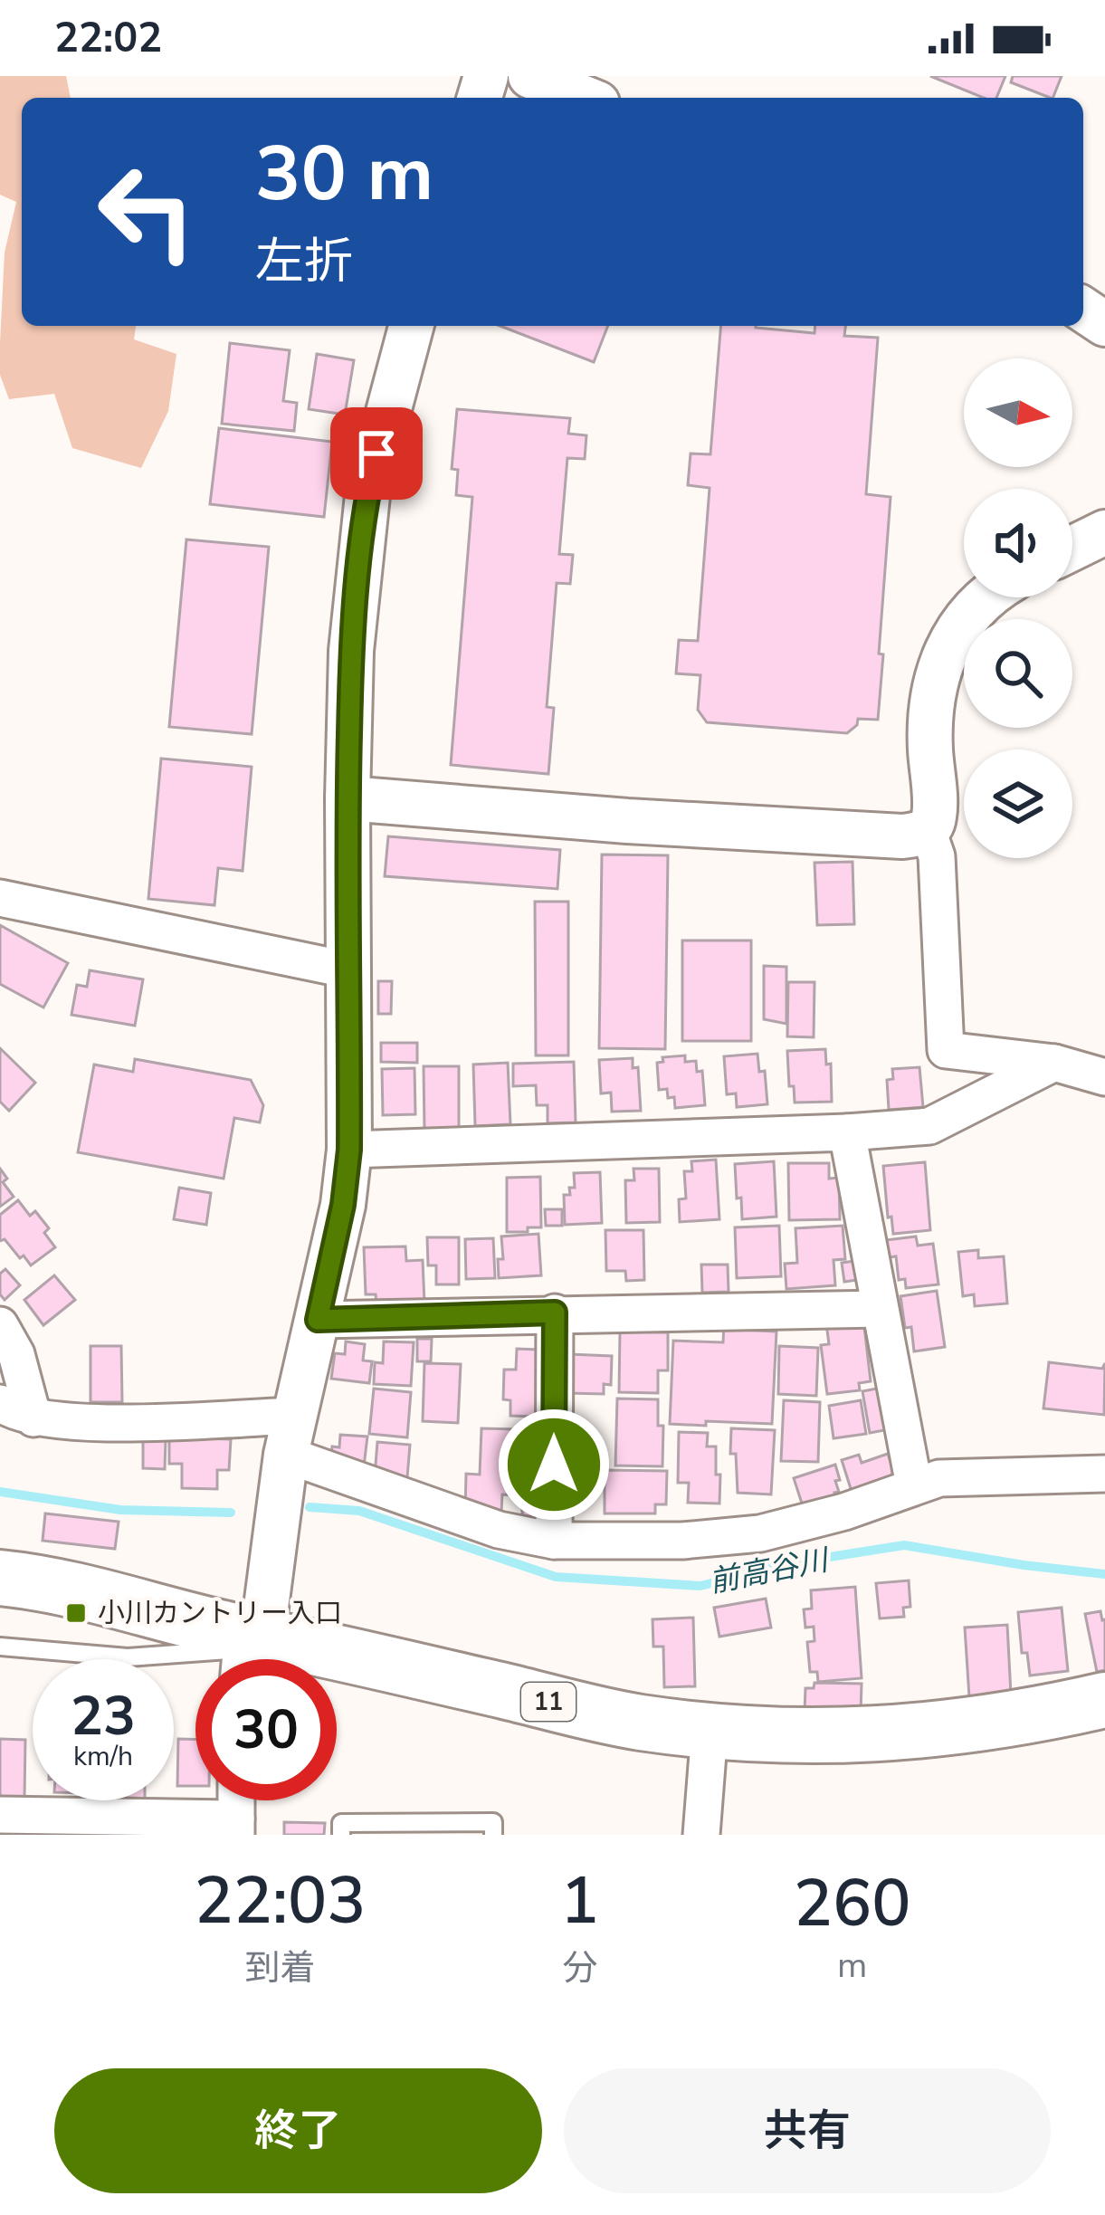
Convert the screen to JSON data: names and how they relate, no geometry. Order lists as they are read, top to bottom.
{
  "streets": {
    "main road": ["11"]
  },
  "water": ["前高谷川"],
  "places": {
    "transit": ["小川カントリー入口"]
  },
  "north": "right",
  "page": {
    "status": "22:02",
    "turn": ["30 m", "左折"],
    "speed": "23 km/h",
    "limit": "30",
    "eta": [
      "22:03",
      "到着",
      "1",
      "分",
      "260",
      "m"
    ],
    "buttons": ["終了", "共有"]
  }
}
